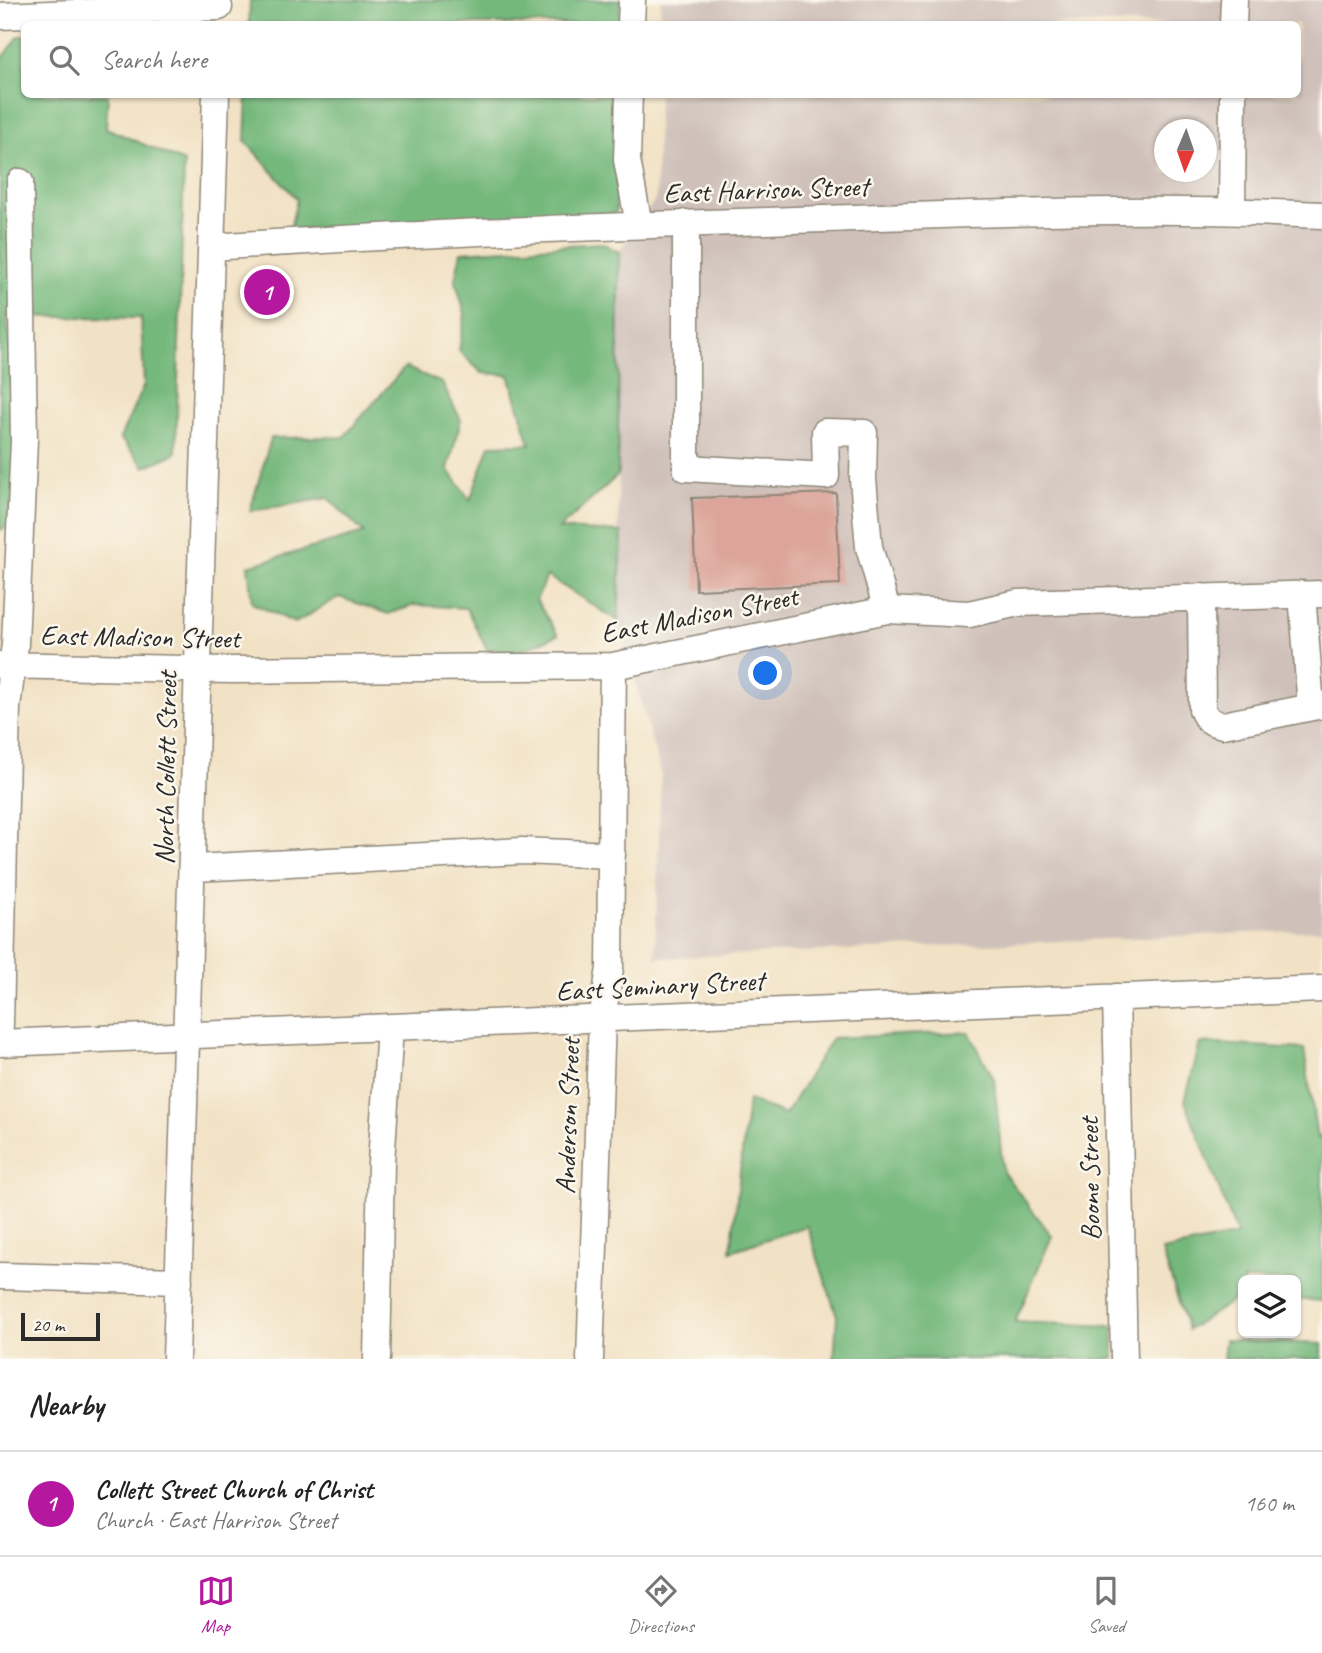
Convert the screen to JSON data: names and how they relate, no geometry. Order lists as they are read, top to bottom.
{
  "streets": {
    "street": [
      "East Harrison Street",
      "East Madison Street",
      "North Collett Street",
      "East Seminary Street",
      "Anderson Street",
      "Boone Street"
    ]
  },
  "crossings": [
    ["East Harrison Street", "North Collett Street"],
    ["East Madison Street", "North Collett Street"],
    ["East Madison Street", "Anderson Street"],
    ["North Collett Street", "East Seminary Street"],
    ["East Seminary Street", "Anderson Street"],
    ["East Seminary Street", "Boone Street"]
  ],
  "scale_bar": "20 m",
  "north": "bottom",
  "page": {
    "search": "Search here",
    "pins": "1",
    "scale": "20 m",
    "heading": "Nearby",
    "list": [
      {
        "mark": "1",
        "name": "Collett Street Church of Christ",
        "note": "Church · East Harrison Street",
        "value": "160 m"
      }
    ],
    "nav": ["Map", "Directions", "Saved"]
  }
}
